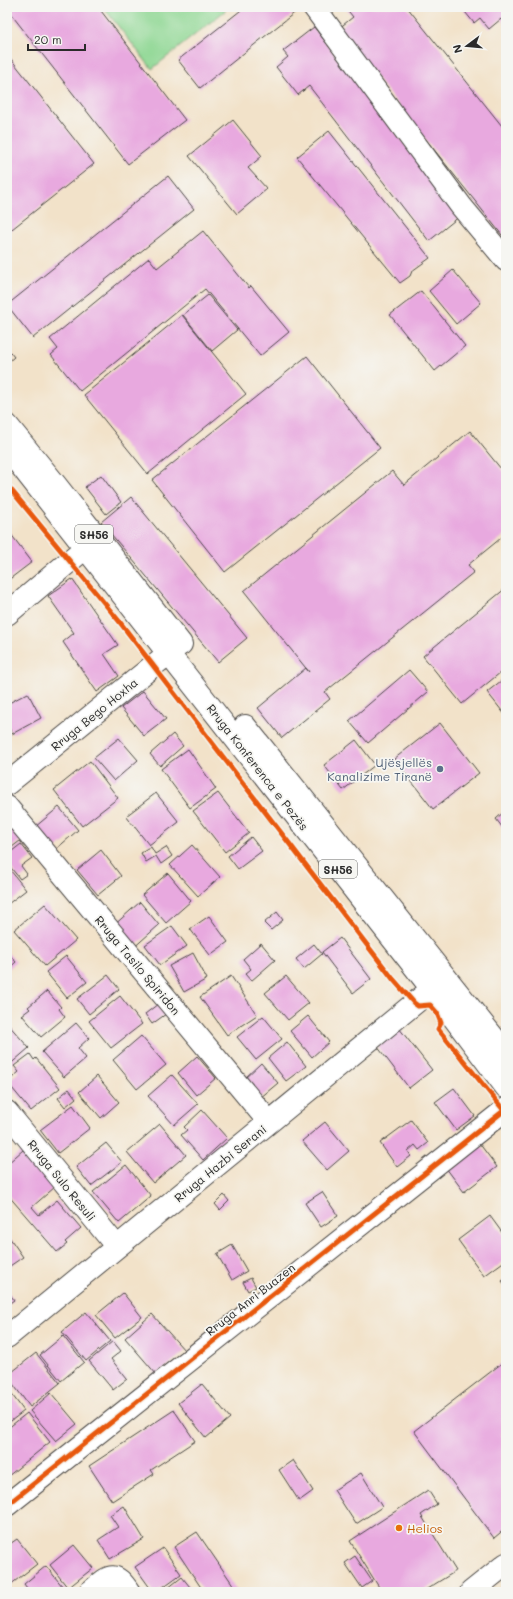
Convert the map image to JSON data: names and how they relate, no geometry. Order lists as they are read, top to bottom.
{
  "streets": {
    "street": [
      "SH56",
      "Rruga Bego Hoxha",
      "Rruga Konferenca e Pezës",
      "Rruga Tasilo Spiridon",
      "Rruga Hazbi Serani",
      "Rruga Sulo Resuli",
      "Rruga Anri Buazen"
    ]
  },
  "crossings": [
    ["Rruga Bego Hoxha", "Rruga Konferenca e Pezës"],
    ["Rruga Konferenca e Pezës", "Rruga Hazbi Serani"],
    ["Rruga Tasilo Spiridon", "Rruga Hazbi Serani"],
    ["Rruga Hazbi Serani", "Rruga Sulo Resuli"]
  ],
  "places": ["Ujësjellës Kanalizime Tiranë", "Helios"],
  "scale_bar": "20 m",
  "north": "left"
}
